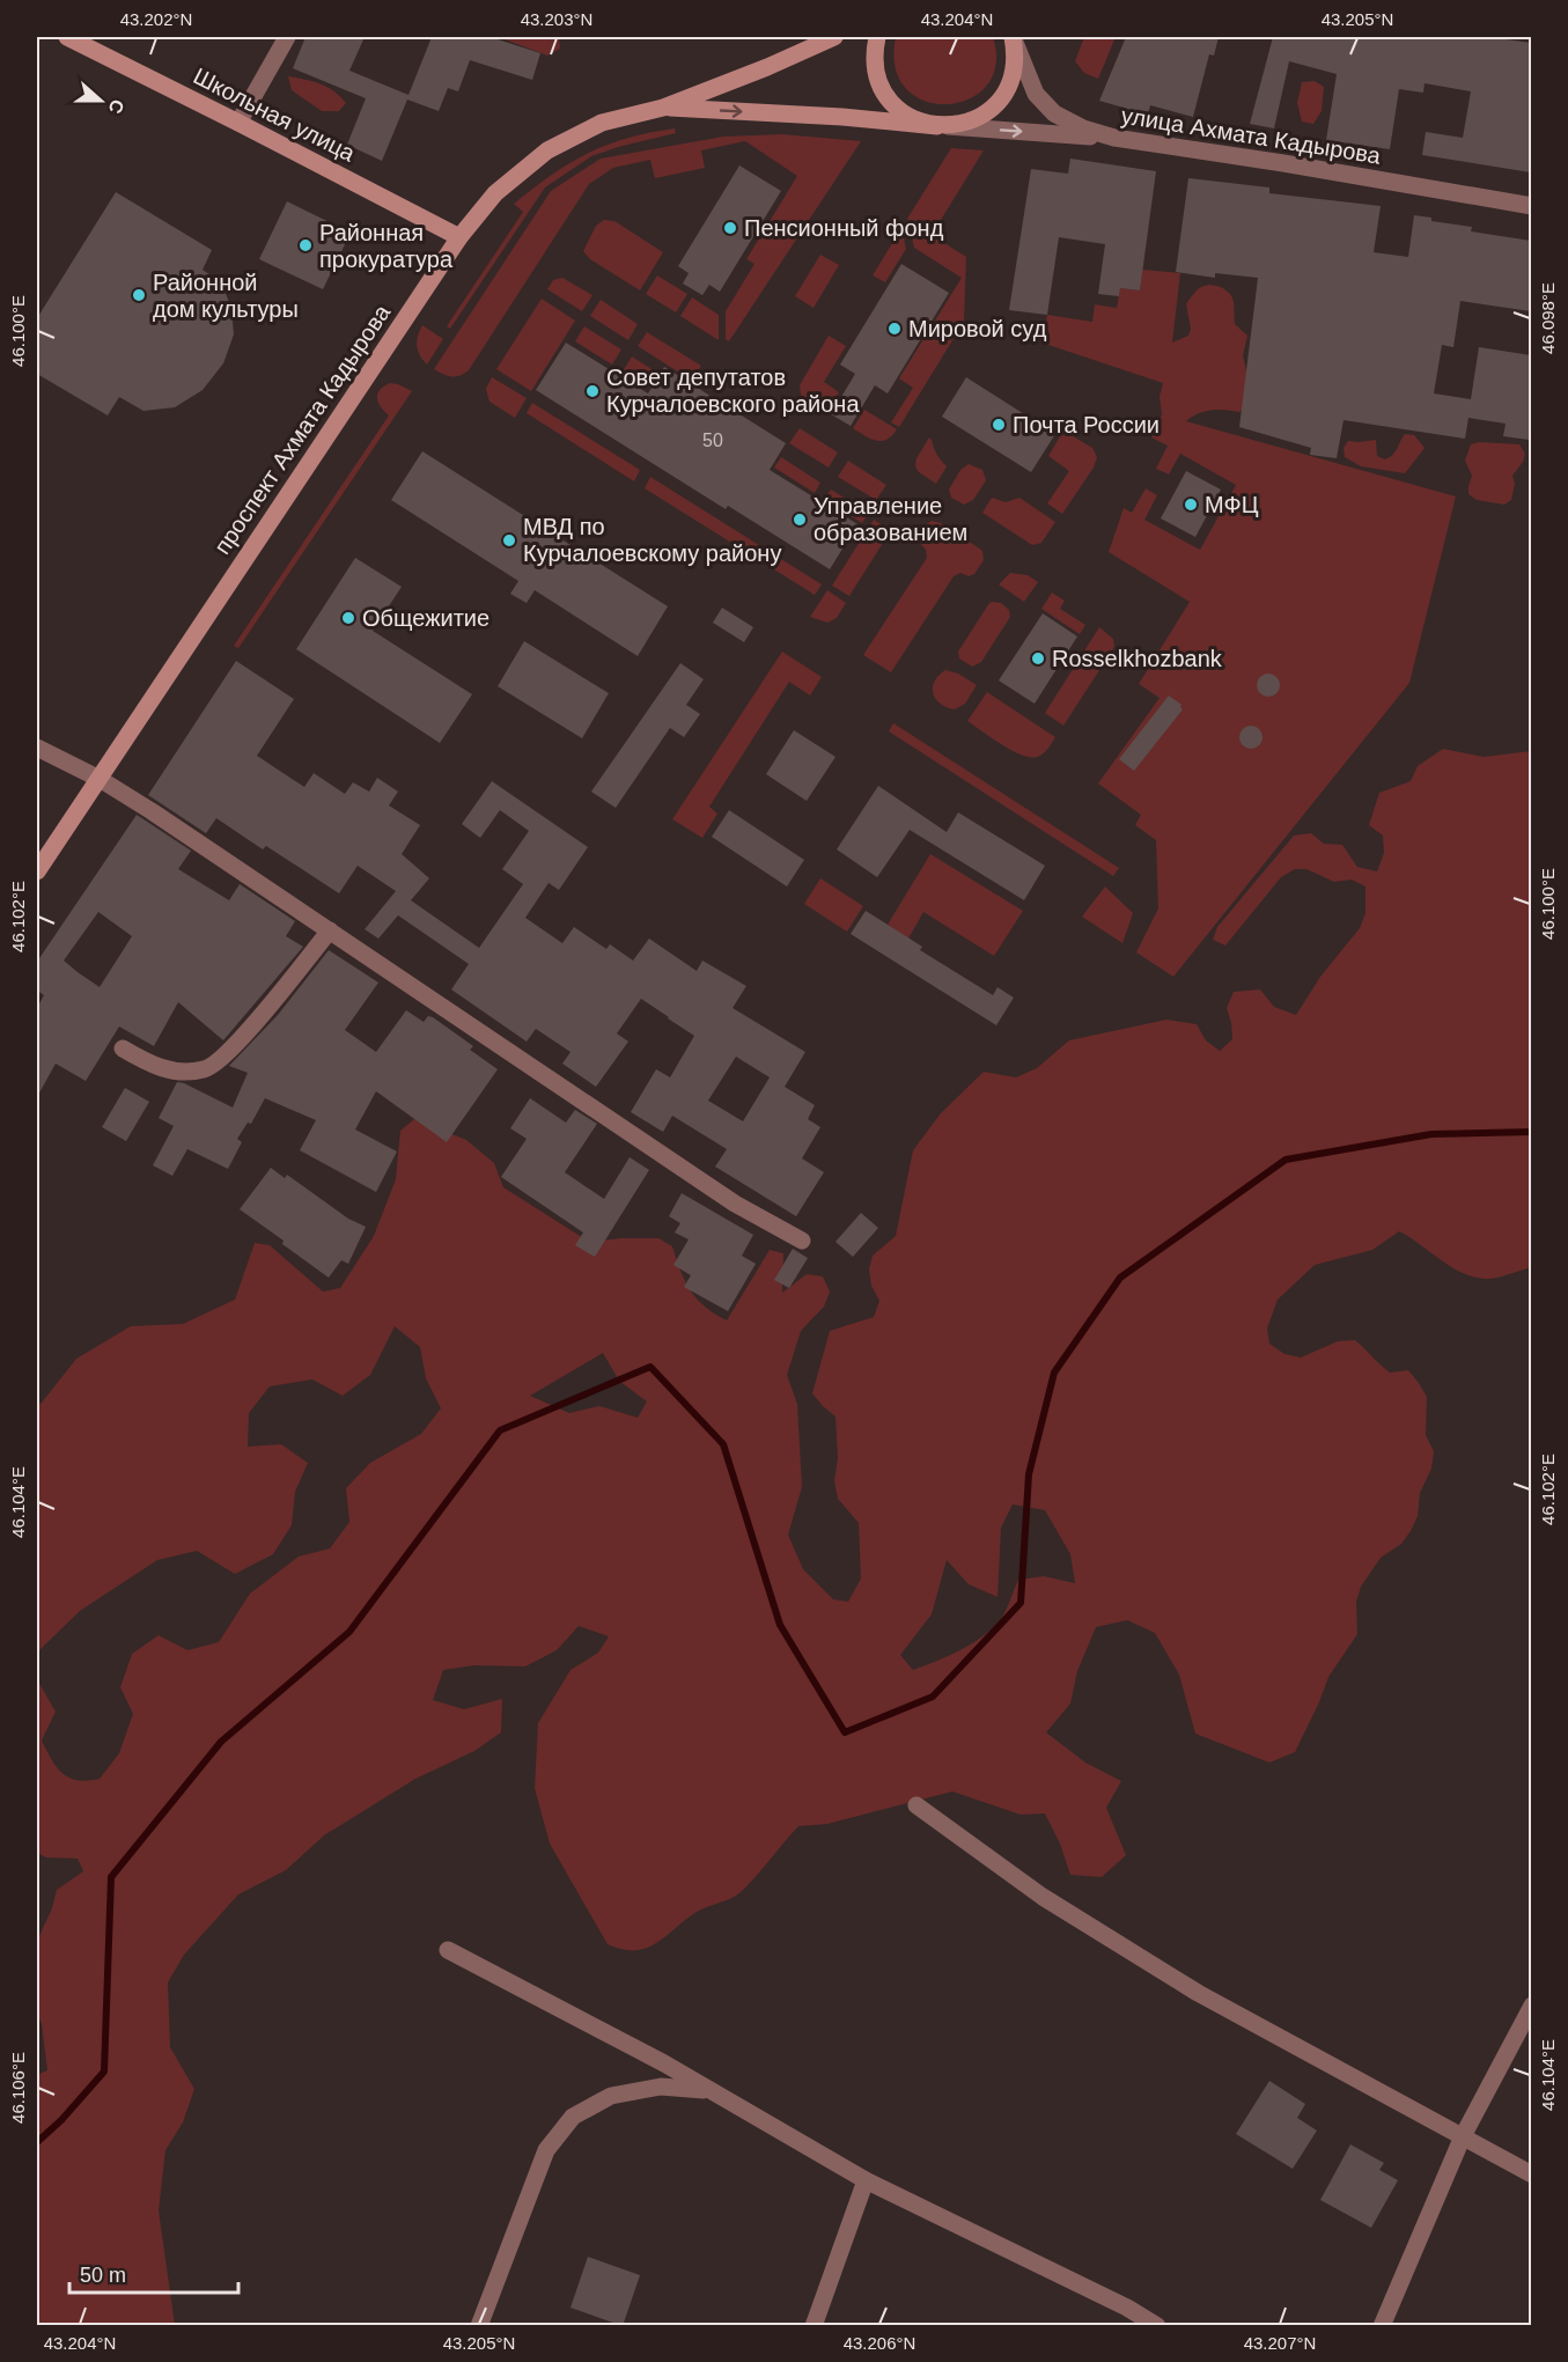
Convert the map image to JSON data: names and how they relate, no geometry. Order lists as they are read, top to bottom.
{
  "streets": {
    "main road": ["Школьная улица", "проспект Ахмата Кадырова"],
    "street": ["улица Ахмата Кадырова"]
  },
  "crossings": [
    ["Школьная улица", "проспект Ахмата Кадырова"]
  ],
  "places": [
    "Пенсионный фонд",
    "Районная прокуратура",
    "Районной дом культуры",
    "Мировой суд",
    "Совет депутатов Курчалоевского района",
    "Почта России",
    "МФЦ",
    "Управление образованием",
    "МВД по Курчалоевскому району",
    "Общежитие",
    "Rosselkhozbank"
  ],
  "house_numbers": ["50"],
  "scale_bar": "50 m",
  "north": "right",
  "coordinates": [
    "43.202°N",
    "43.203°N",
    "43.204°N",
    "43.205°N",
    "46.098°E",
    "46.100°E",
    "46.102°E",
    "46.104°E",
    "46.106°E",
    "43.206°N",
    "43.207°N"
  ]
}
